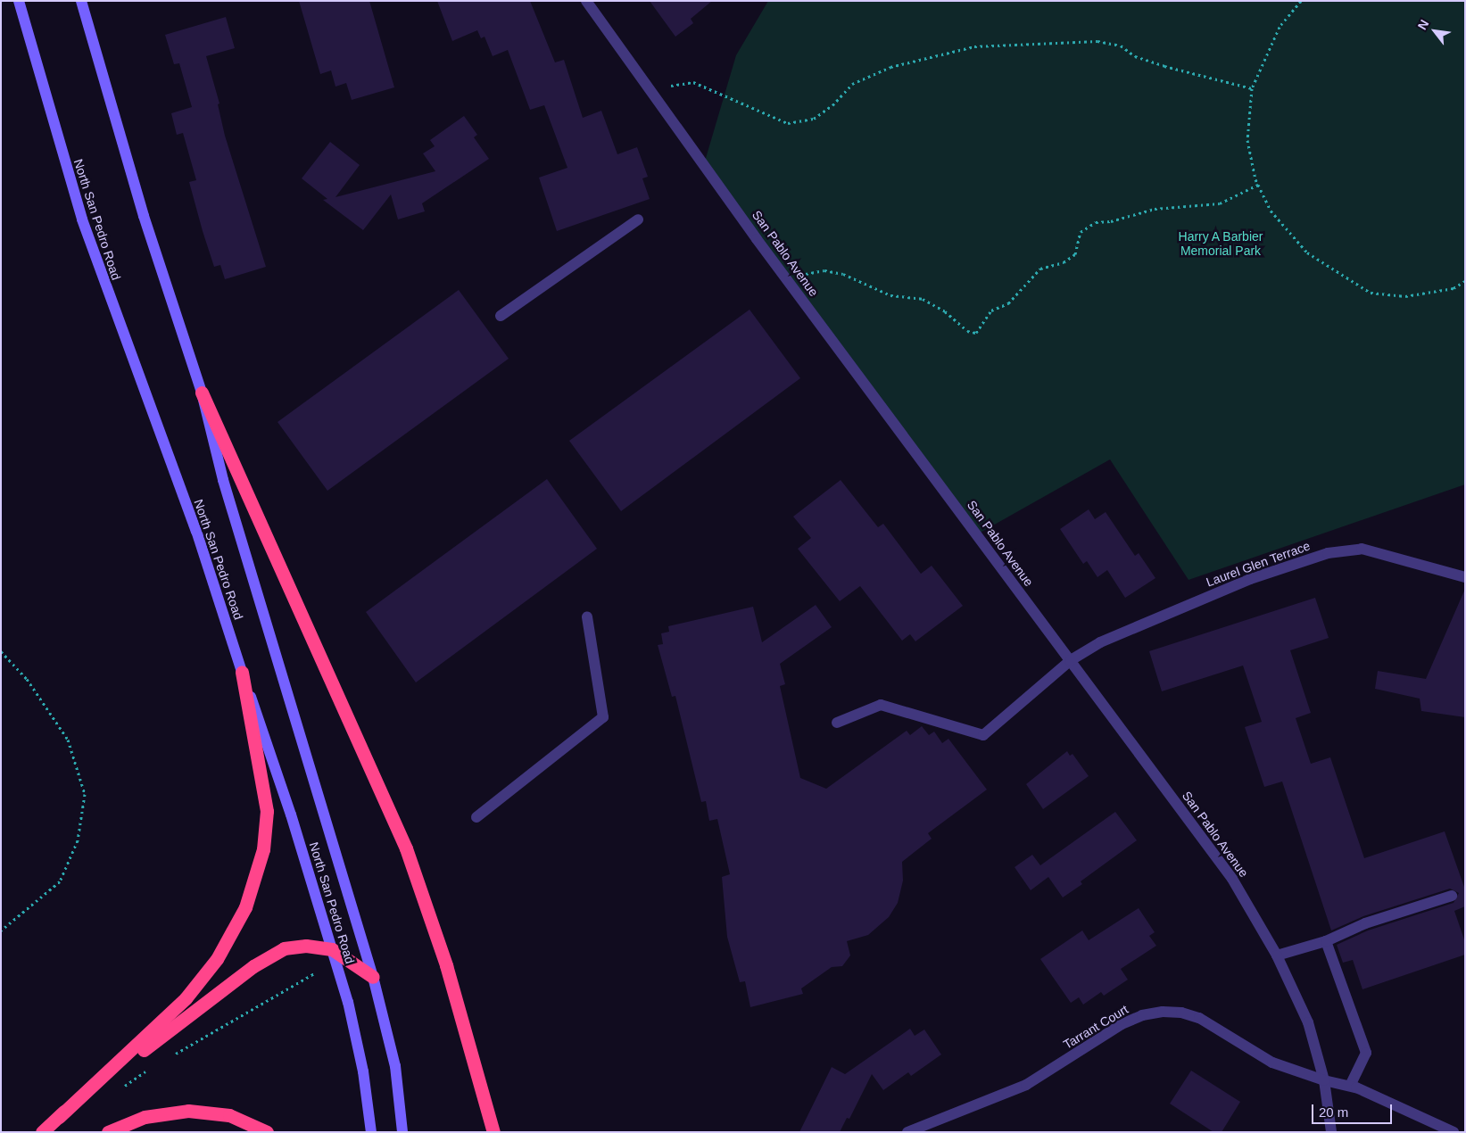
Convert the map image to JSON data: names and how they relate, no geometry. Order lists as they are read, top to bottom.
{
  "streets": {
    "main road": ["North San Pedro Road"],
    "street": ["San Pablo Avenue", "Laurel Glen Terrace", "Tarrant Court"]
  },
  "crossings": [
    ["San Pablo Avenue", "Laurel Glen Terrace"],
    ["San Pablo Avenue", "Tarrant Court"]
  ],
  "parks": ["Harry A Barbier Memorial Park"],
  "scale_bar": "20 m",
  "north": "top left"
}
